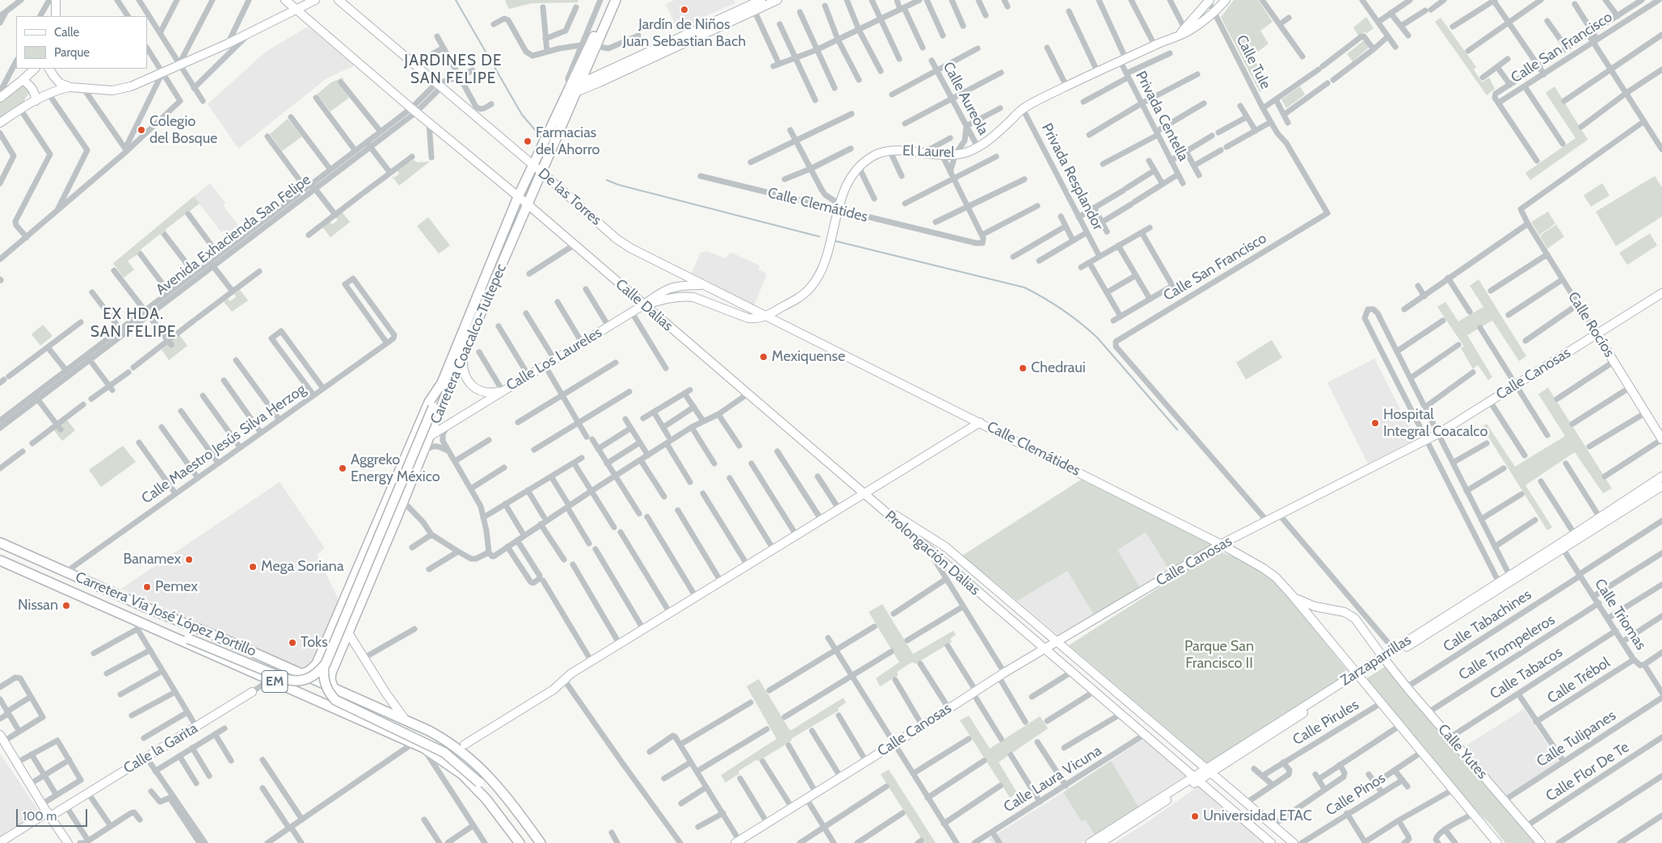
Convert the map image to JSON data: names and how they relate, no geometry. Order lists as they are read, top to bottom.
{
  "streets": {
    "main road": ["Carretera Coacalco-Tultepec", "Carretera Vía José López Portillo", "EM"],
    "street": [
      "Calle San Francisco",
      "Calle Tule",
      "Calle Aureola",
      "Privada Centella",
      "El Laurel",
      "Privada Resplandor",
      "De las Torres",
      "Calle Clemátides",
      "Avenida Exhacienda San Felipe",
      "Calle Dalias",
      "Calle Rocíos",
      "Calle Los Laureles",
      "Calle Canosas",
      "Calle Maestro Jesús Silva Herzog",
      "Prolongación Dalias",
      "Calle Triomas",
      "Calle Tabachines",
      "Calle Trompeleros",
      "Zarzaparrillas",
      "Calle Tabacos",
      "Calle Trébol",
      "Calle Pirules",
      "Calle Tulipanes",
      "Calle la Garita",
      "Calle Yutes",
      "Calle Flor De Te",
      "Calle Laura Vicuna",
      "Calle Pinos"
    ]
  },
  "crossings": [
    ["Calle San Francisco", "Calle Tule"],
    ["Calle San Francisco", "Calle Canosas"],
    ["Calle Tule", "El Laurel"],
    ["Calle Aureola", "El Laurel"],
    ["Privada Centella", "El Laurel"],
    ["El Laurel", "Privada Resplandor"],
    ["El Laurel", "De las Torres"],
    ["El Laurel", "Calle Clemátides"],
    ["De las Torres", "Calle Clemátides"],
    ["De las Torres", "Avenida Exhacienda San Felipe"],
    ["De las Torres", "Carretera Coacalco-Tultepec"],
    ["Calle Clemátides", "Calle Canosas"],
    ["Calle Clemátides", "Zarzaparrillas"],
    ["Calle Clemátides", "Calle Yutes"],
    ["Avenida Exhacienda San Felipe", "Calle Dalias"],
    ["Calle Dalias", "Carretera Coacalco-Tultepec"],
    ["Calle Dalias", "Calle Los Laureles"],
    ["Calle Dalias", "Prolongación Dalias"],
    ["Calle Rocíos", "Calle Canosas"],
    ["Carretera Coacalco-Tultepec", "Calle Los Laureles"],
    ["Carretera Coacalco-Tultepec", "Carretera Vía José López Portillo"],
    ["Calle Canosas", "Prolongación Dalias"],
    ["Calle Maestro Jesús Silva Herzog", "Carretera Vía José López Portillo"],
    ["Prolongación Dalias", "Zarzaparrillas"],
    ["Prolongación Dalias", "Calle Pirules"],
    ["Prolongación Dalias", "Calle Laura Vicuna"],
    ["Carretera Vía José López Portillo", "Calle la Garita"],
    ["Calle Triomas", "Calle Tabachines"],
    ["Calle Triomas", "Calle Trompeleros"],
    ["Calle Triomas", "Zarzaparrillas"],
    ["Calle Triomas", "Calle Tabacos"],
    ["Calle Triomas", "Calle Trébol"],
    ["Calle Tabachines", "Calle Yutes"],
    ["Calle Trompeleros", "Calle Yutes"],
    ["Zarzaparrillas", "Calle Yutes"],
    ["Calle Tabacos", "Calle Yutes"],
    ["Calle Tulipanes", "Calle Yutes"],
    ["Calle Yutes", "Calle Flor De Te"]
  ],
  "districts": ["JARDINES DE SAN FELIPE", "EX HDA. SAN FELIPE"],
  "parks": ["Parque San Francisco II"],
  "places": [
    "Jardín de Niños Juan Sebastian Bach",
    "Colegio del Bosque",
    "Farmacias del Ahorro",
    "Mexiquense",
    "Chedraui",
    "Hospital Integral Coacalco",
    "Aggreko Energy México",
    "Banamex",
    "Mega Soriana",
    "Pemex",
    "Nissan",
    "Toks",
    "Universidad ETAC"
  ],
  "legend": ["Calle", "Parque"],
  "scale_bar": "100 m"
}
